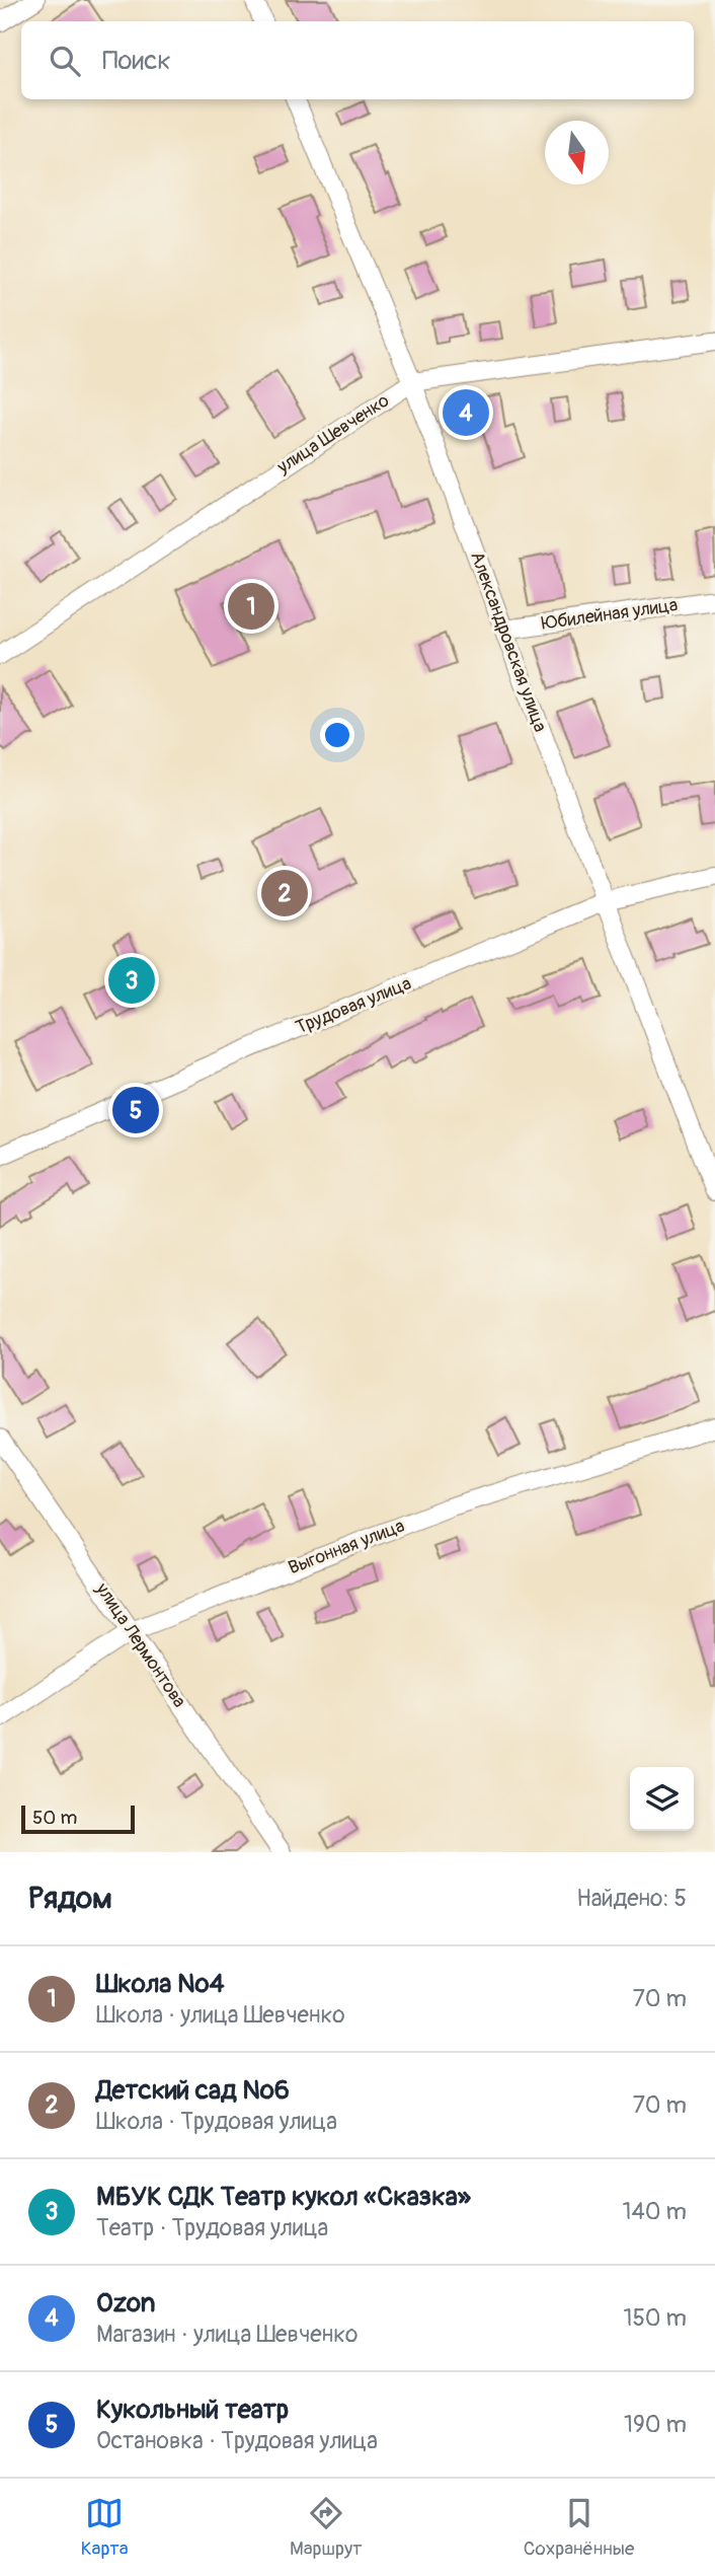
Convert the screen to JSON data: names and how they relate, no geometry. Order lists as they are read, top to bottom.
{
  "streets": {
    "street": [
      "улица Шевченко",
      "Юбилейная улица",
      "Александровская улица",
      "Трудовая улица",
      "Выгонная улица",
      "улица Лермонтова"
    ]
  },
  "crossings": [
    ["улица Шевченко", "Александровская улица"],
    ["Юбилейная улица", "Александровская улица"],
    ["Александровская улица", "Трудовая улица"],
    ["Выгонная улица", "улица Лермонтова"]
  ],
  "scale_bar": "50 m",
  "north": "bottom",
  "page": {
    "search": "Поиск",
    "pins": [
      "4",
      "1",
      "2",
      "3",
      "5"
    ],
    "scale": "50 m",
    "heading": ["Рядом", "Найдено: 5"],
    "list": [
      {
        "mark": "1",
        "name": "Школа №4",
        "note": "Школа · улица Шевченко",
        "value": "70 m"
      },
      {
        "mark": "2",
        "name": "Детский сад №6",
        "note": "Школа · Трудовая улица",
        "value": "70 m"
      },
      {
        "mark": "3",
        "name": "МБУК СДК Театр кукол «Сказка»",
        "note": "Театр · Трудовая улица",
        "value": "140 m"
      },
      {
        "mark": "4",
        "name": "Ozon",
        "note": "Магазин · улица Шевченко",
        "value": "150 m"
      },
      {
        "mark": "5",
        "name": "Кукольный театр",
        "note": "Остановка · Трудовая улица",
        "value": "190 m"
      }
    ],
    "nav": ["Карта", "Маршрут", "Сохранённые"]
  }
}
